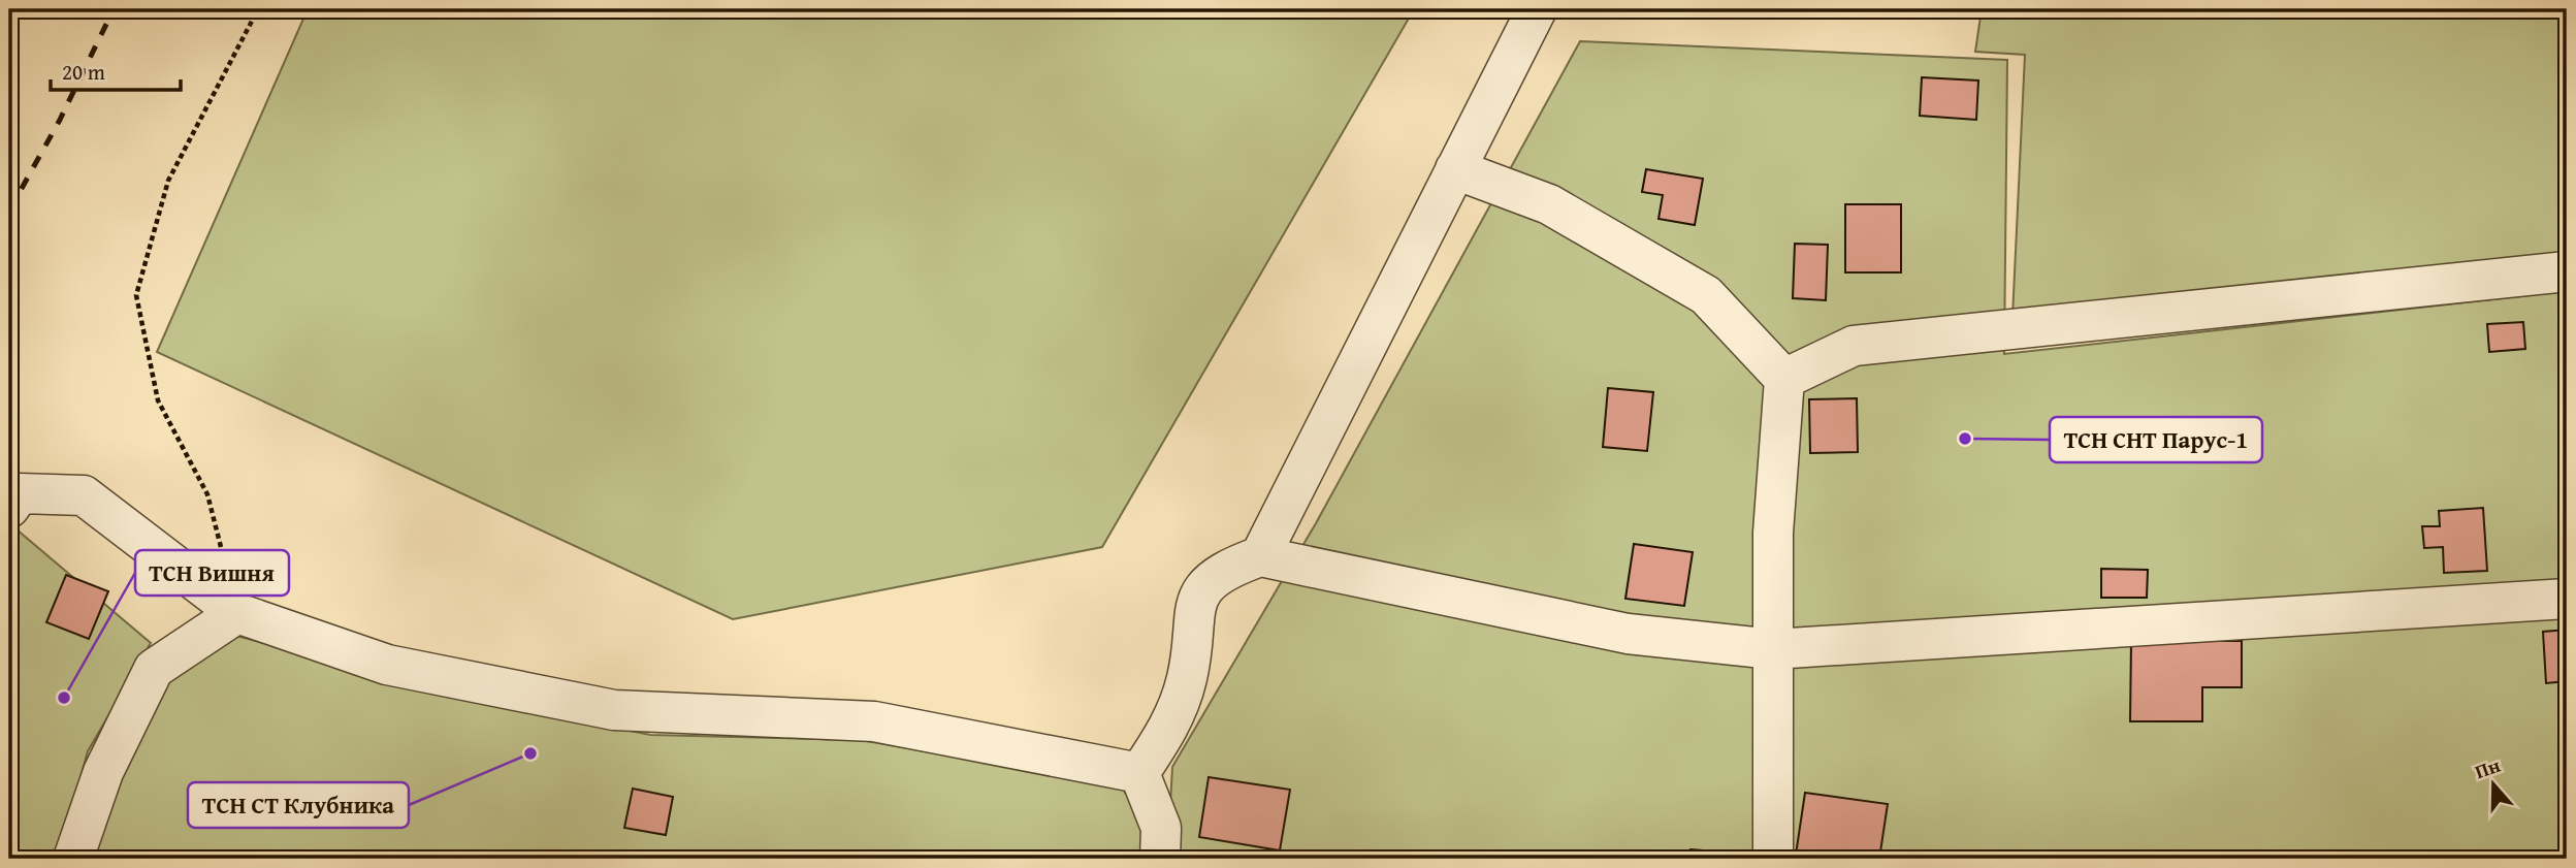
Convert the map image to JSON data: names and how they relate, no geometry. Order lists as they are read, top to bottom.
{
  "places": ["ТСН СНТ Парус-1", "ТСН Вишня", "ТСН СТ Клубника"],
  "scale_bar": "20 m",
  "north": "top"
}
